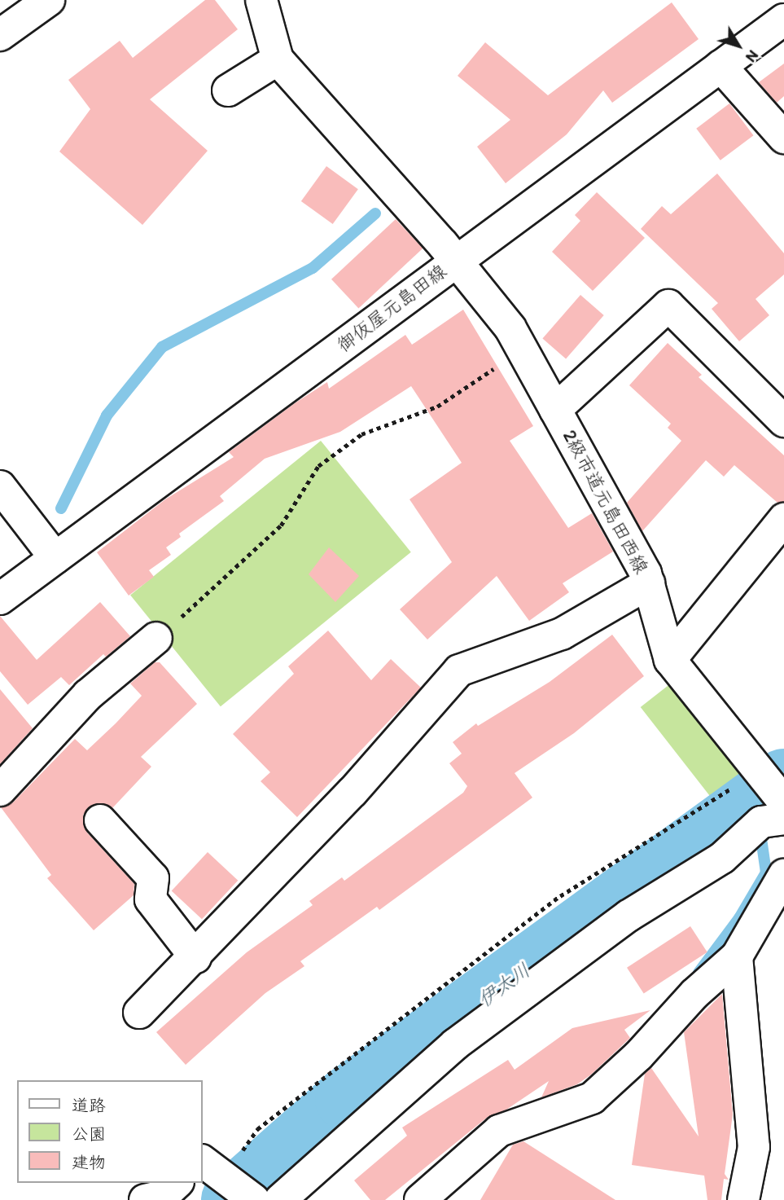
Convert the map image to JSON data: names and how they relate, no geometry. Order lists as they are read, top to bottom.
{
  "streets": {
    "street": ["御仮屋元島田線", "2級市道元島田西線"]
  },
  "crossings": [
    ["御仮屋元島田線", "2級市道元島田西線"]
  ],
  "water": ["伊太川"],
  "legend": ["道路", "公園", "建物"],
  "north": "bottom right"
}
